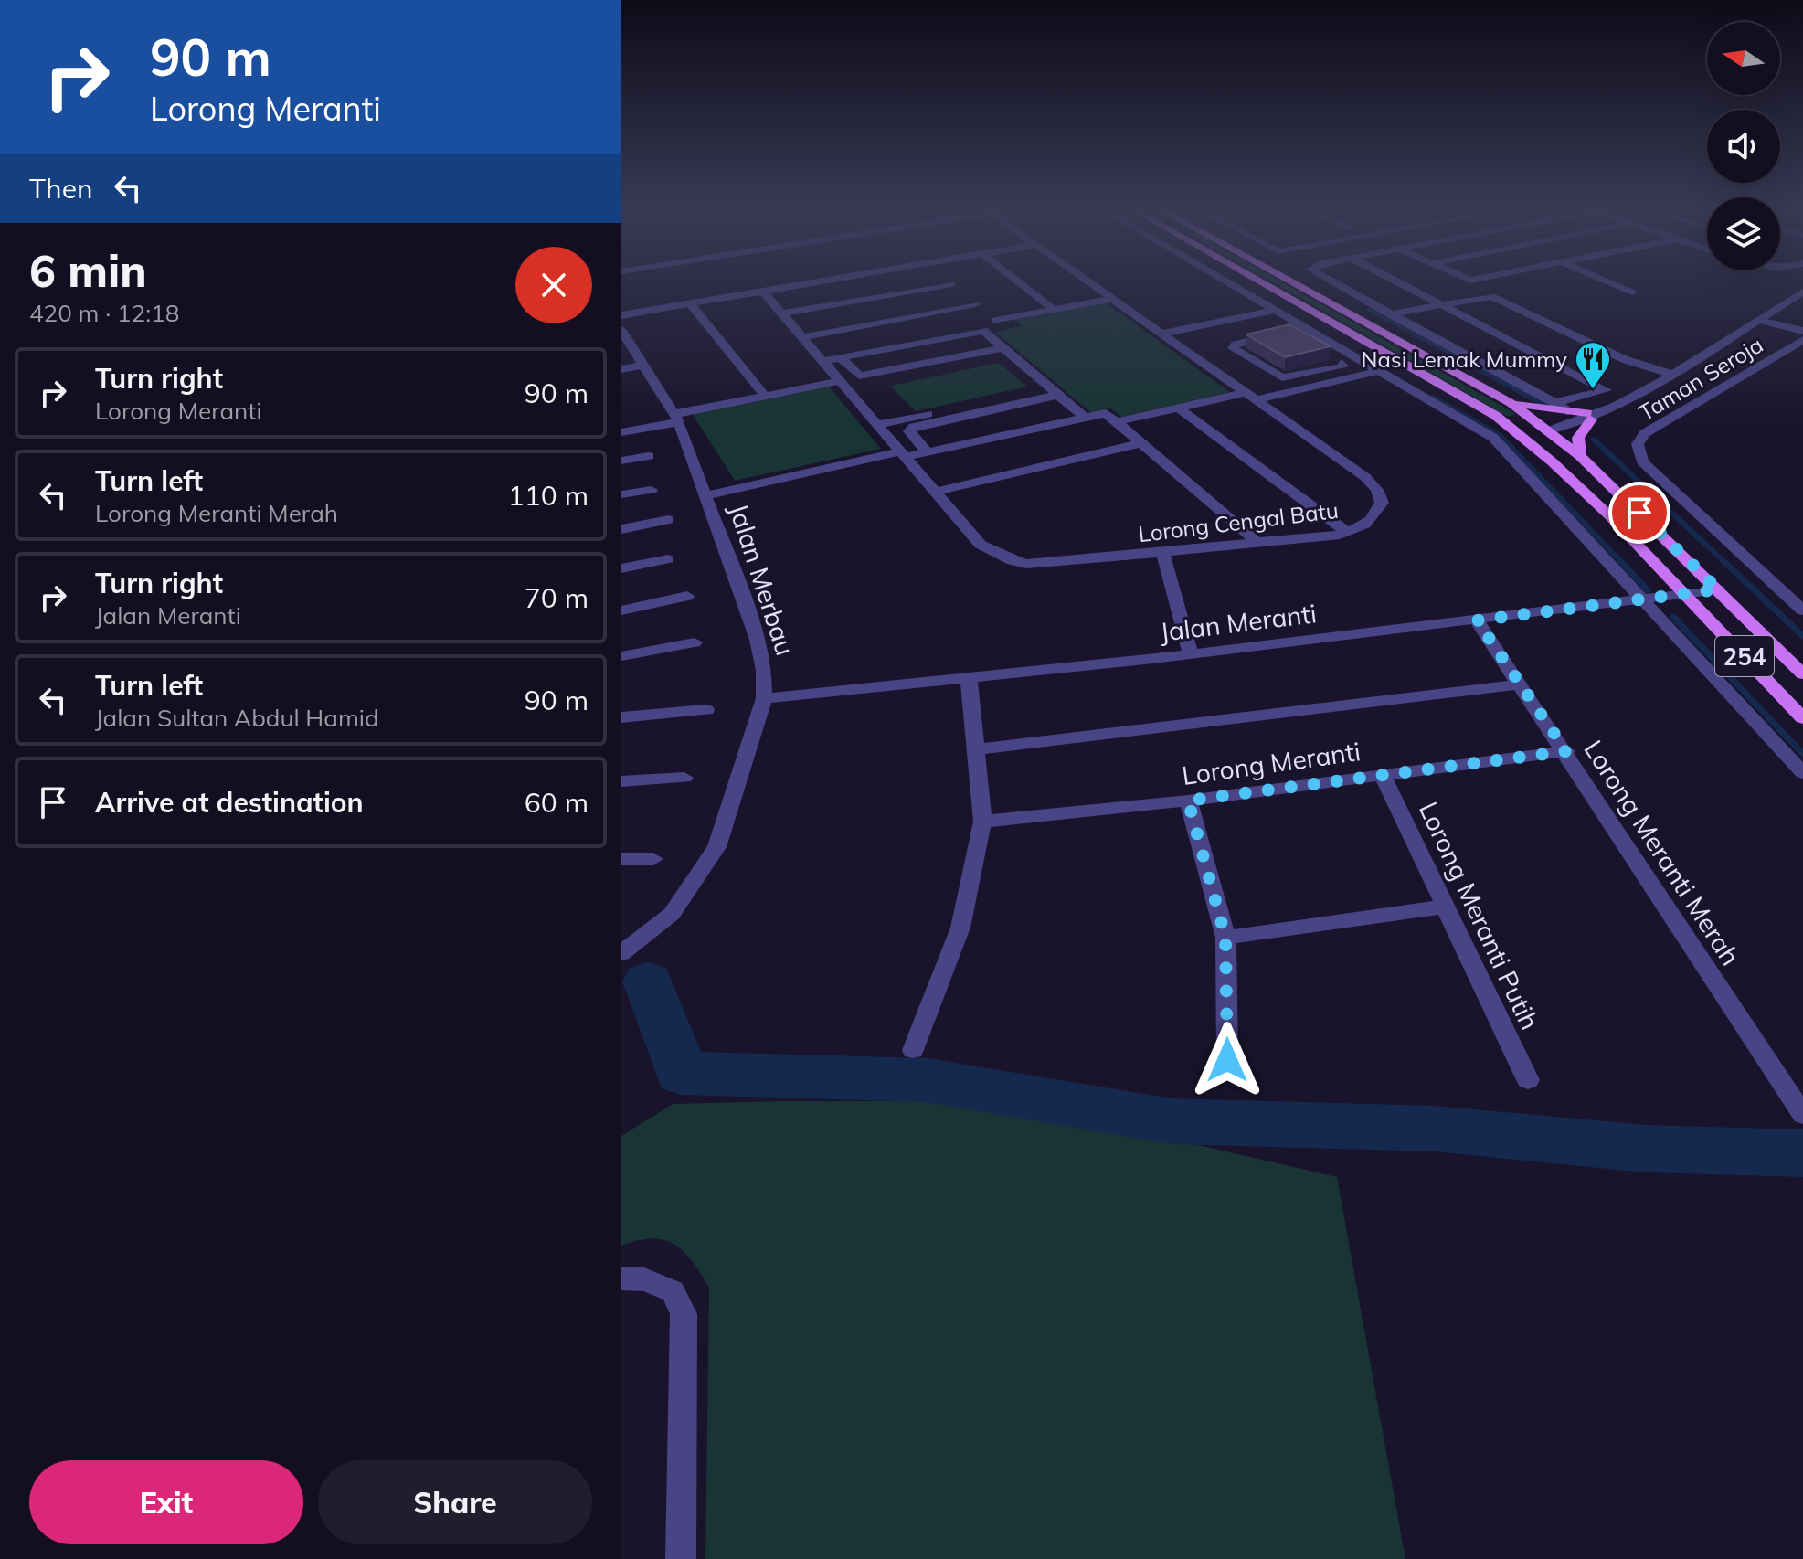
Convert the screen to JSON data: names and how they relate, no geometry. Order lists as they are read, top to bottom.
{
  "streets": {
    "main road": ["254"],
    "street": [
      "Taman Seroja",
      "Lorong Cengal Batu",
      "Jalan Merbau",
      "Jalan Meranti",
      "Lorong Meranti",
      "Lorong Meranti Merah",
      "Lorong Meranti Putih"
    ]
  },
  "crossings": [
    ["Jalan Merbau", "Jalan Meranti"],
    ["Jalan Meranti", "254"],
    ["Jalan Meranti", "Lorong Meranti Merah"],
    ["Lorong Meranti", "Lorong Meranti Merah"],
    ["Lorong Meranti", "Lorong Meranti Putih"]
  ],
  "places": {
    "restaurant": ["Nasi Lemak Mummy"]
  },
  "north": "left",
  "page": {
    "turn": ["90 m", "Lorong Meranti"],
    "then": "Then",
    "heading": ["6 min", "420 m · 12:18"],
    "list": [
      {
        "name": "Turn right",
        "note": "Lorong Meranti",
        "value": "90 m"
      },
      {
        "name": "Turn left",
        "note": "Lorong Meranti Merah",
        "value": "110 m"
      },
      {
        "name": "Turn right",
        "note": "Jalan Meranti",
        "value": "70 m"
      },
      {
        "name": "Turn left",
        "note": "Jalan Sultan Abdul Hamid",
        "value": "90 m"
      },
      {
        "name": "Arrive at destination",
        "value": "60 m"
      }
    ],
    "buttons": ["Exit", "Share"]
  }
}
